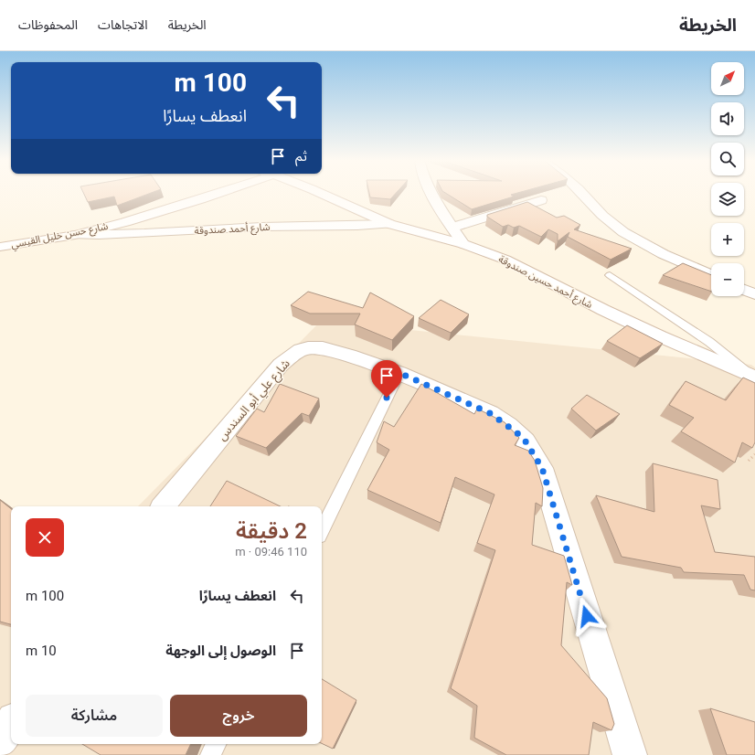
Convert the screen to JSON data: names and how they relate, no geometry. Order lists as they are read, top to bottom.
{
  "streets": {
    "street": [
      "شارع أحمد صندوقة",
      "شارع حسن خليل القيسي",
      "شارع أحمد حسين صندوقة",
      "شارع علي أبو السندس"
    ]
  },
  "crossings": [
    ["شارع أحمد صندوقة", "شارع حسن خليل القيسي"],
    ["شارع أحمد صندوقة", "شارع أحمد حسين صندوقة"]
  ],
  "north": "top right",
  "page": {
    "header": "الخريطة",
    "nav": ["الخريطة", "الاتجاهات", "المحفوظات"],
    "map_buttons": ["+", "−"],
    "turn": ["100 m", "انعطف يسارًا"],
    "then": "ثم",
    "heading": ["2 دقيقة", "110 m · 09:46"],
    "list": [
      {
        "name": "انعطف يسارًا",
        "value": "100 m"
      },
      {
        "name": "الوصول إلى الوجهة",
        "value": "10 m"
      }
    ],
    "buttons": ["خروج", "مشاركة"]
  }
}
